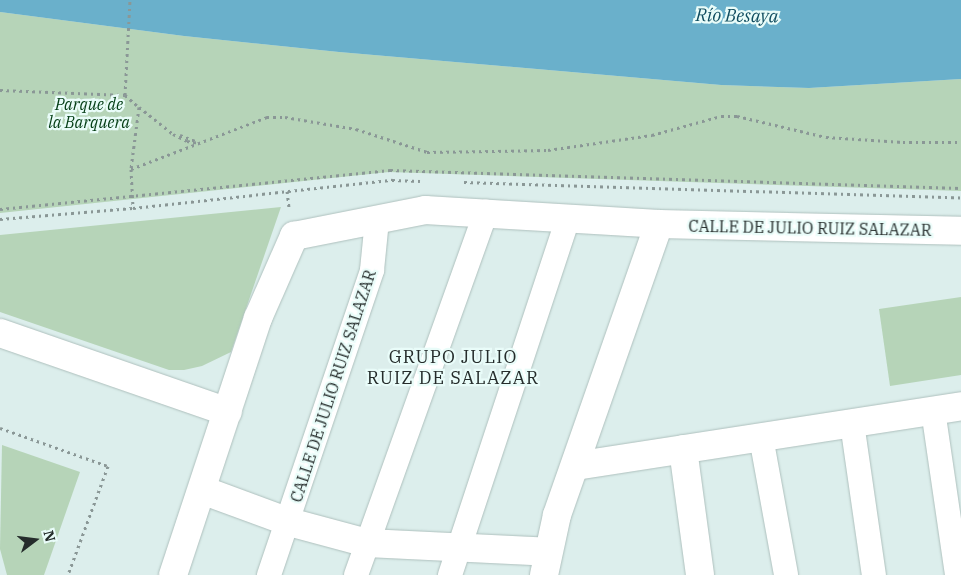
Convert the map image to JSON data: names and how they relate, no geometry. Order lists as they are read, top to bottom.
{
  "streets": {
    "street": ["CALLE DE JULIO RUIZ SALAZAR"]
  },
  "districts": ["GRUPO JULIO RUIZ DE SALAZAR"],
  "water": ["Río Besaya"],
  "parks": ["Parque de la Barquera"],
  "north": "right"
}
